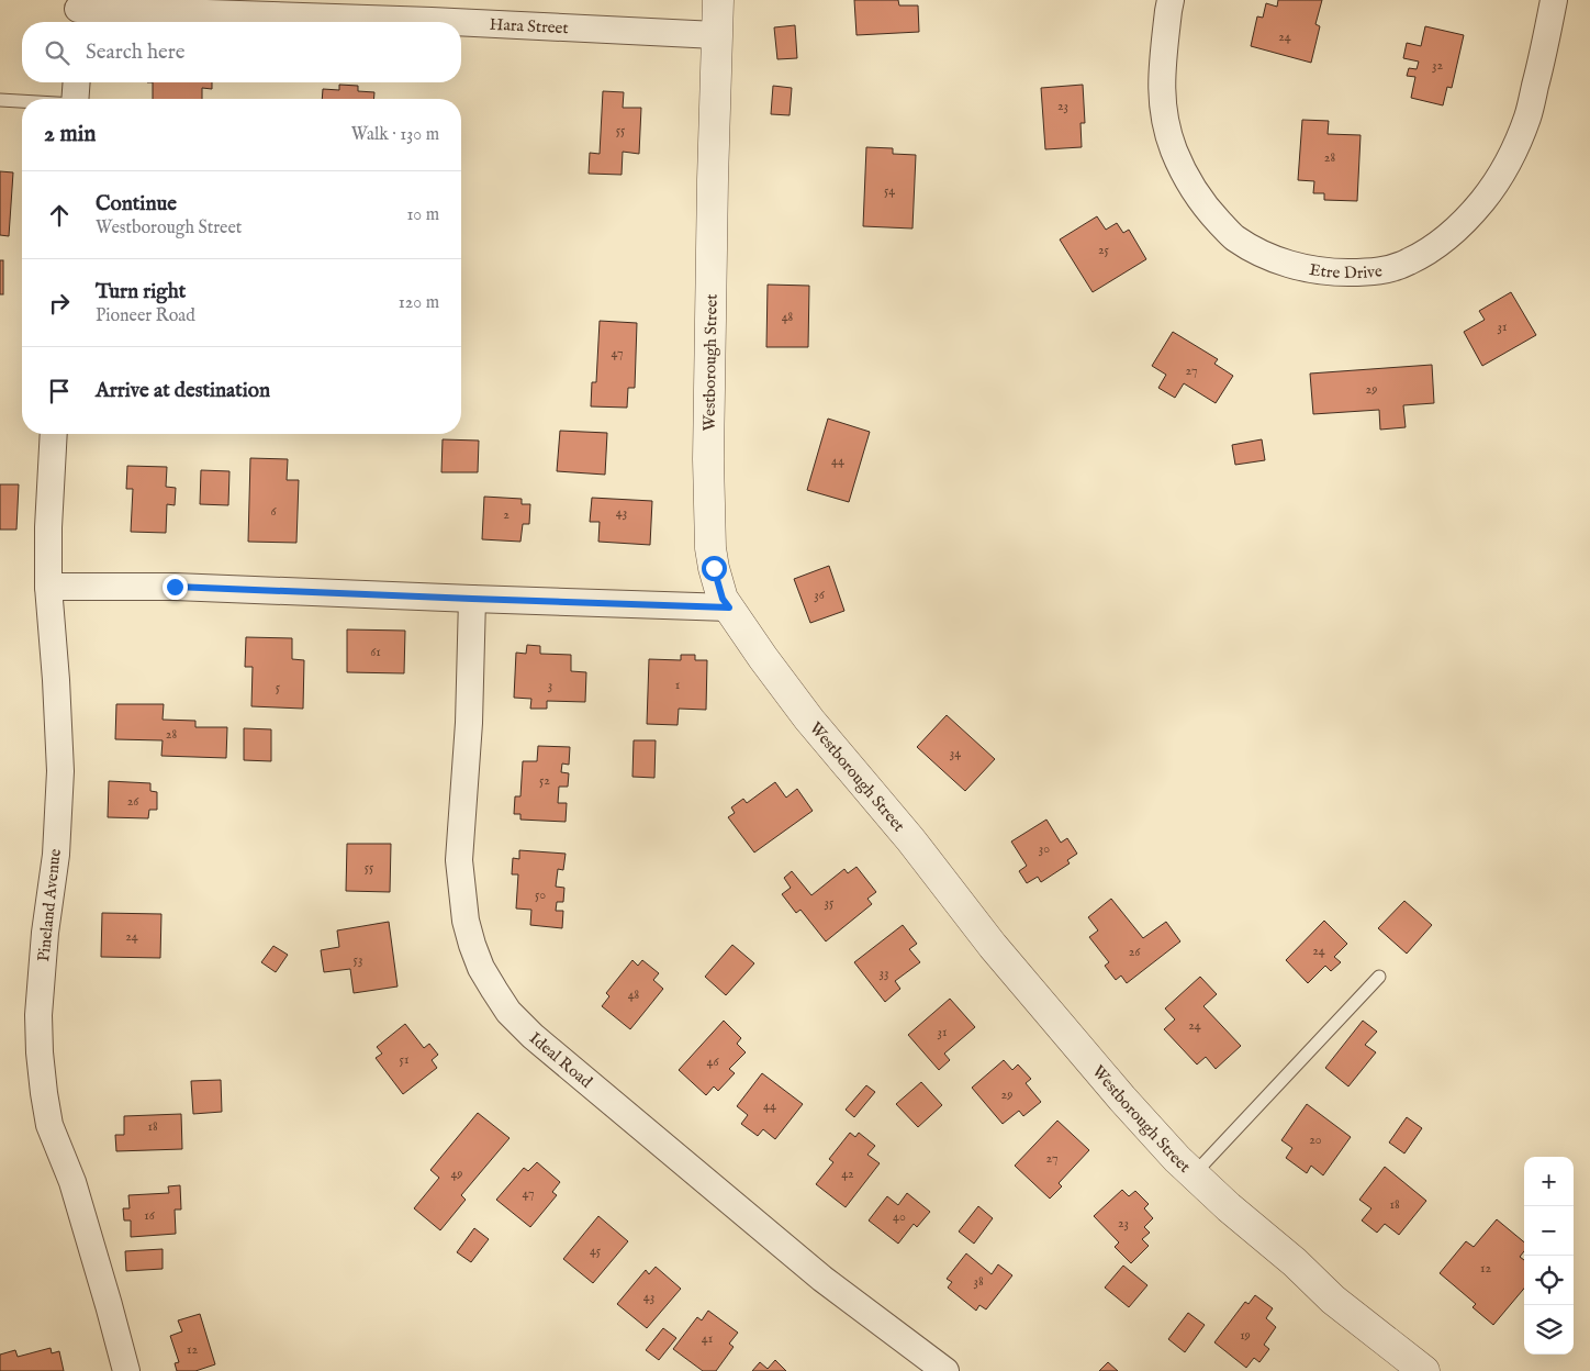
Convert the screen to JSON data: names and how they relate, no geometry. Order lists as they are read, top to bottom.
{
  "streets": {
    "street": [
      "Hara Street",
      "Etre Drive",
      "Westborough Street",
      "Pineland Avenue",
      "Ideal Road"
    ]
  },
  "crossings": [
    ["Hara Street", "Westborough Street"]
  ],
  "house_numbers": [
    "24",
    "32",
    "23",
    "55",
    "28",
    "54",
    "25",
    "48",
    "31",
    "47",
    "27",
    "29",
    "44",
    "6",
    "43",
    "2",
    "36",
    "61",
    "3",
    "1",
    "5",
    "28",
    "34",
    "52",
    "26",
    "30",
    "55",
    "50",
    "35",
    "24",
    "24",
    "26",
    "53",
    "33",
    "48",
    "24",
    "31",
    "51",
    "46",
    "29",
    "44",
    "18",
    "20",
    "27",
    "49",
    "42",
    "47",
    "18",
    "16",
    "40",
    "23",
    "45",
    "12",
    "38",
    "43",
    "19",
    "41",
    "12"
  ],
  "page": {
    "search": "Search here",
    "heading": ["2 min", "Walk · 130 m"],
    "list": [
      ["Continue", "Westborough Street", "10 m"],
      ["Turn right", "Pioneer Road", "120 m"],
      "Arrive at destination"
    ],
    "map_buttons": ["+", "−"]
  }
}
